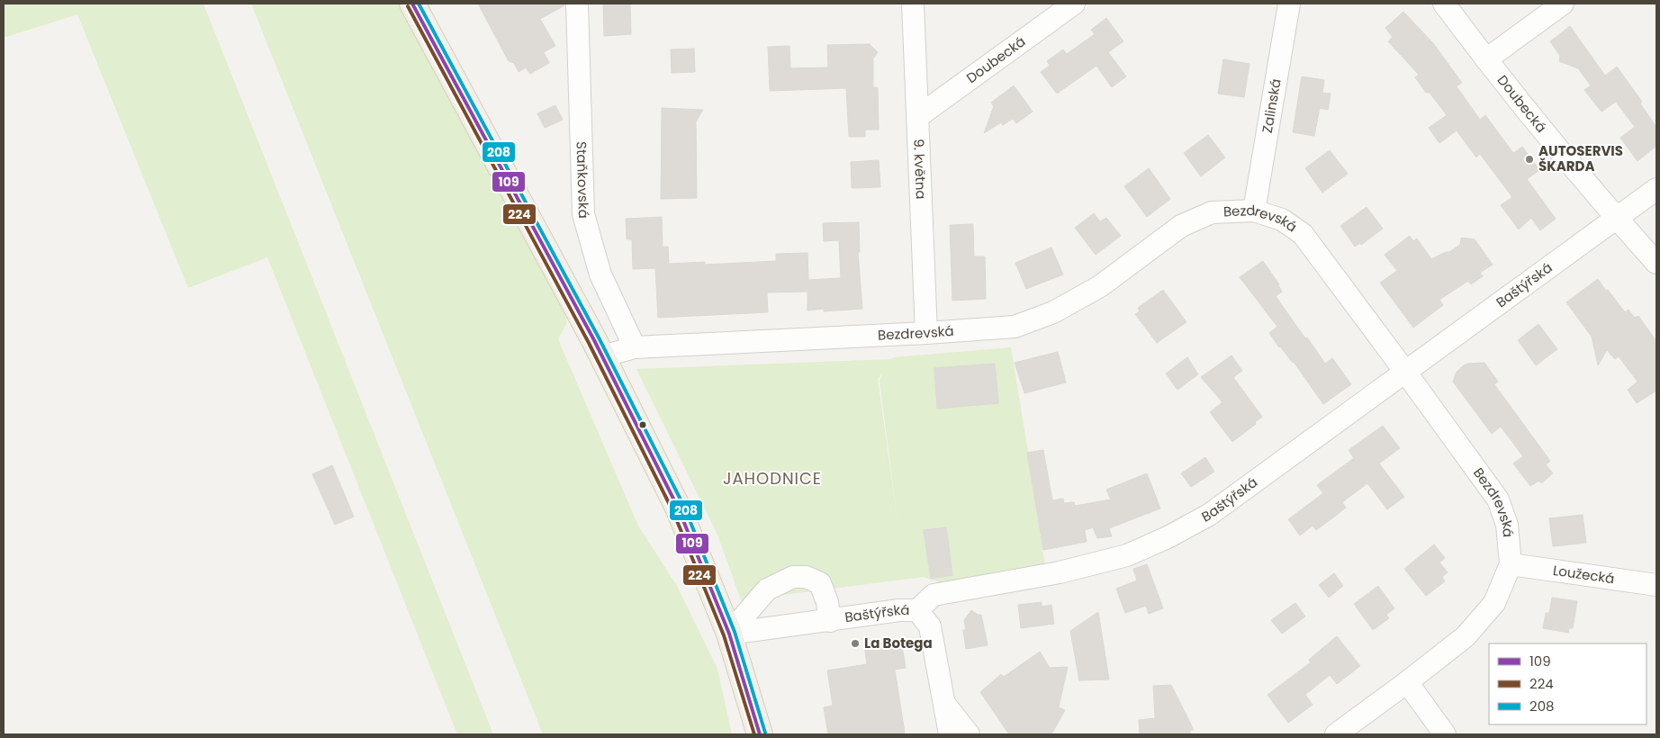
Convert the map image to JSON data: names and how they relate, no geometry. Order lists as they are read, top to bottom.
{
  "streets": {
    "street": [
      "Doubecká",
      "Zalinská",
      "9. května",
      "Staňkovská",
      "Bezdrevská",
      "Baštýřská",
      "Loužecká"
    ]
  },
  "crossings": [
    ["Doubecká", "9. května"],
    ["Doubecká", "Baštýřská"],
    ["Zalinská", "Bezdrevská"],
    ["9. května", "Bezdrevská"],
    ["Staňkovská", "Bezdrevská"],
    ["Bezdrevská", "Baštýřská"],
    ["Bezdrevská", "Loužecká"]
  ],
  "districts": ["JAHODNICE"],
  "places": ["AUTOSERVIS ŠKARDA", "La Botega"],
  "lines": ["transit line 109", "transit line 208", "transit line 224"],
  "legend": ["109", "224", "208"]
}
